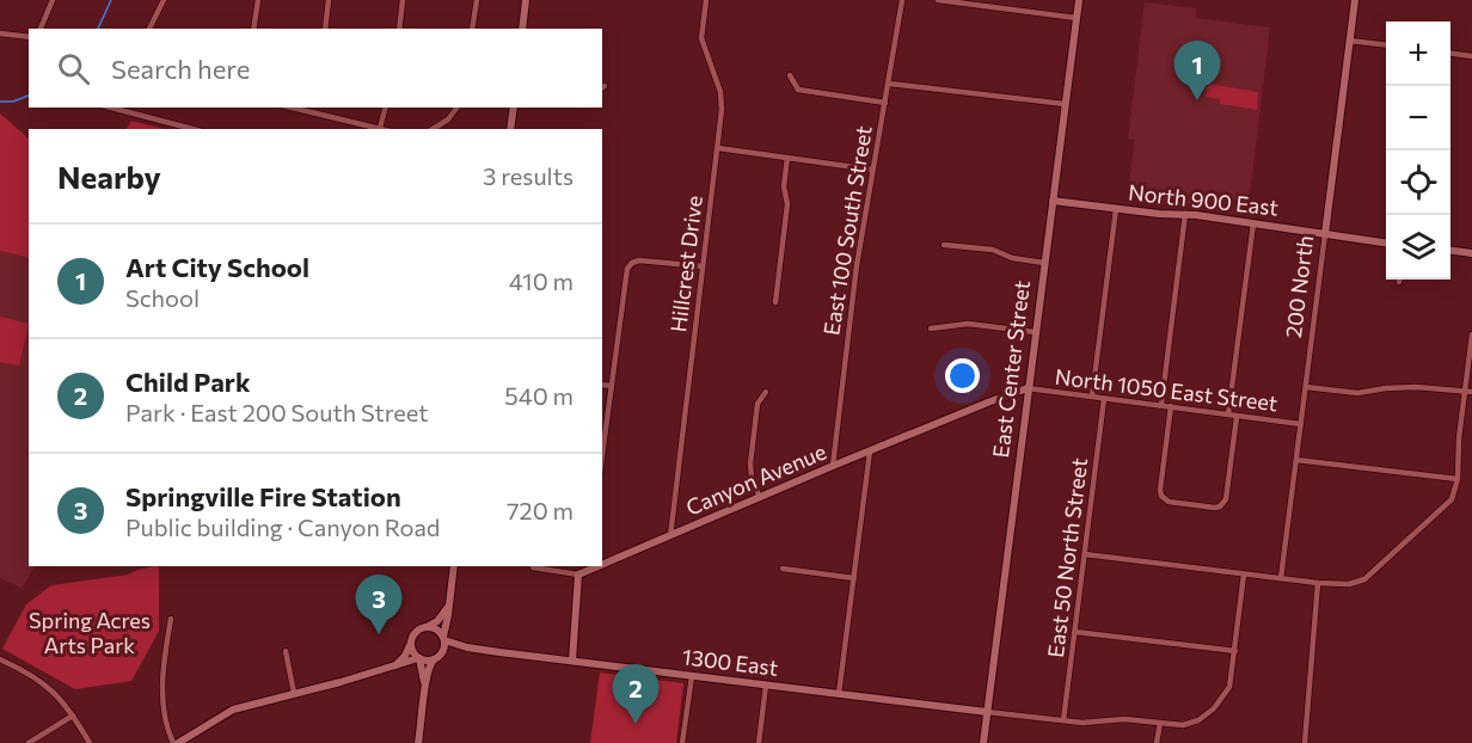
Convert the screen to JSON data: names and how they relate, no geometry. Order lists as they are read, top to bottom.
{
  "streets": {
    "street": [
      "North 900 East",
      "East 100 South Street",
      "Hillcrest Drive",
      "200 North",
      "East Center Street",
      "North 1050 East Street",
      "Canyon Avenue",
      "East 50 North Street",
      "1300 East"
    ]
  },
  "crossings": [
    ["North 900 East", "200 North"],
    ["North 900 East", "East Center Street"],
    ["East 100 South Street", "Canyon Avenue"],
    ["Hillcrest Drive", "Canyon Avenue"],
    ["200 North", "North 1050 East Street"],
    ["East Center Street", "North 1050 East Street"],
    ["East Center Street", "Canyon Avenue"],
    ["East Center Street", "1300 East"],
    ["North 1050 East Street", "Canyon Avenue"],
    ["North 1050 East Street", "East 50 North Street"]
  ],
  "parks": ["Spring Acres Arts Park"],
  "page": {
    "map_buttons": ["+", "−"],
    "search": "Search here",
    "pins": ["1", "3", "2"],
    "heading": ["Nearby", "3 results"],
    "list": [
      {
        "mark": "1",
        "name": "Art City School",
        "note": "School",
        "value": "410 m"
      },
      {
        "mark": "2",
        "name": "Child Park",
        "note": "Park · East 200 South Street",
        "value": "540 m"
      },
      {
        "mark": "3",
        "name": "Springville Fire Station",
        "note": "Public building · Canyon Road",
        "value": "720 m"
      }
    ]
  }
}
